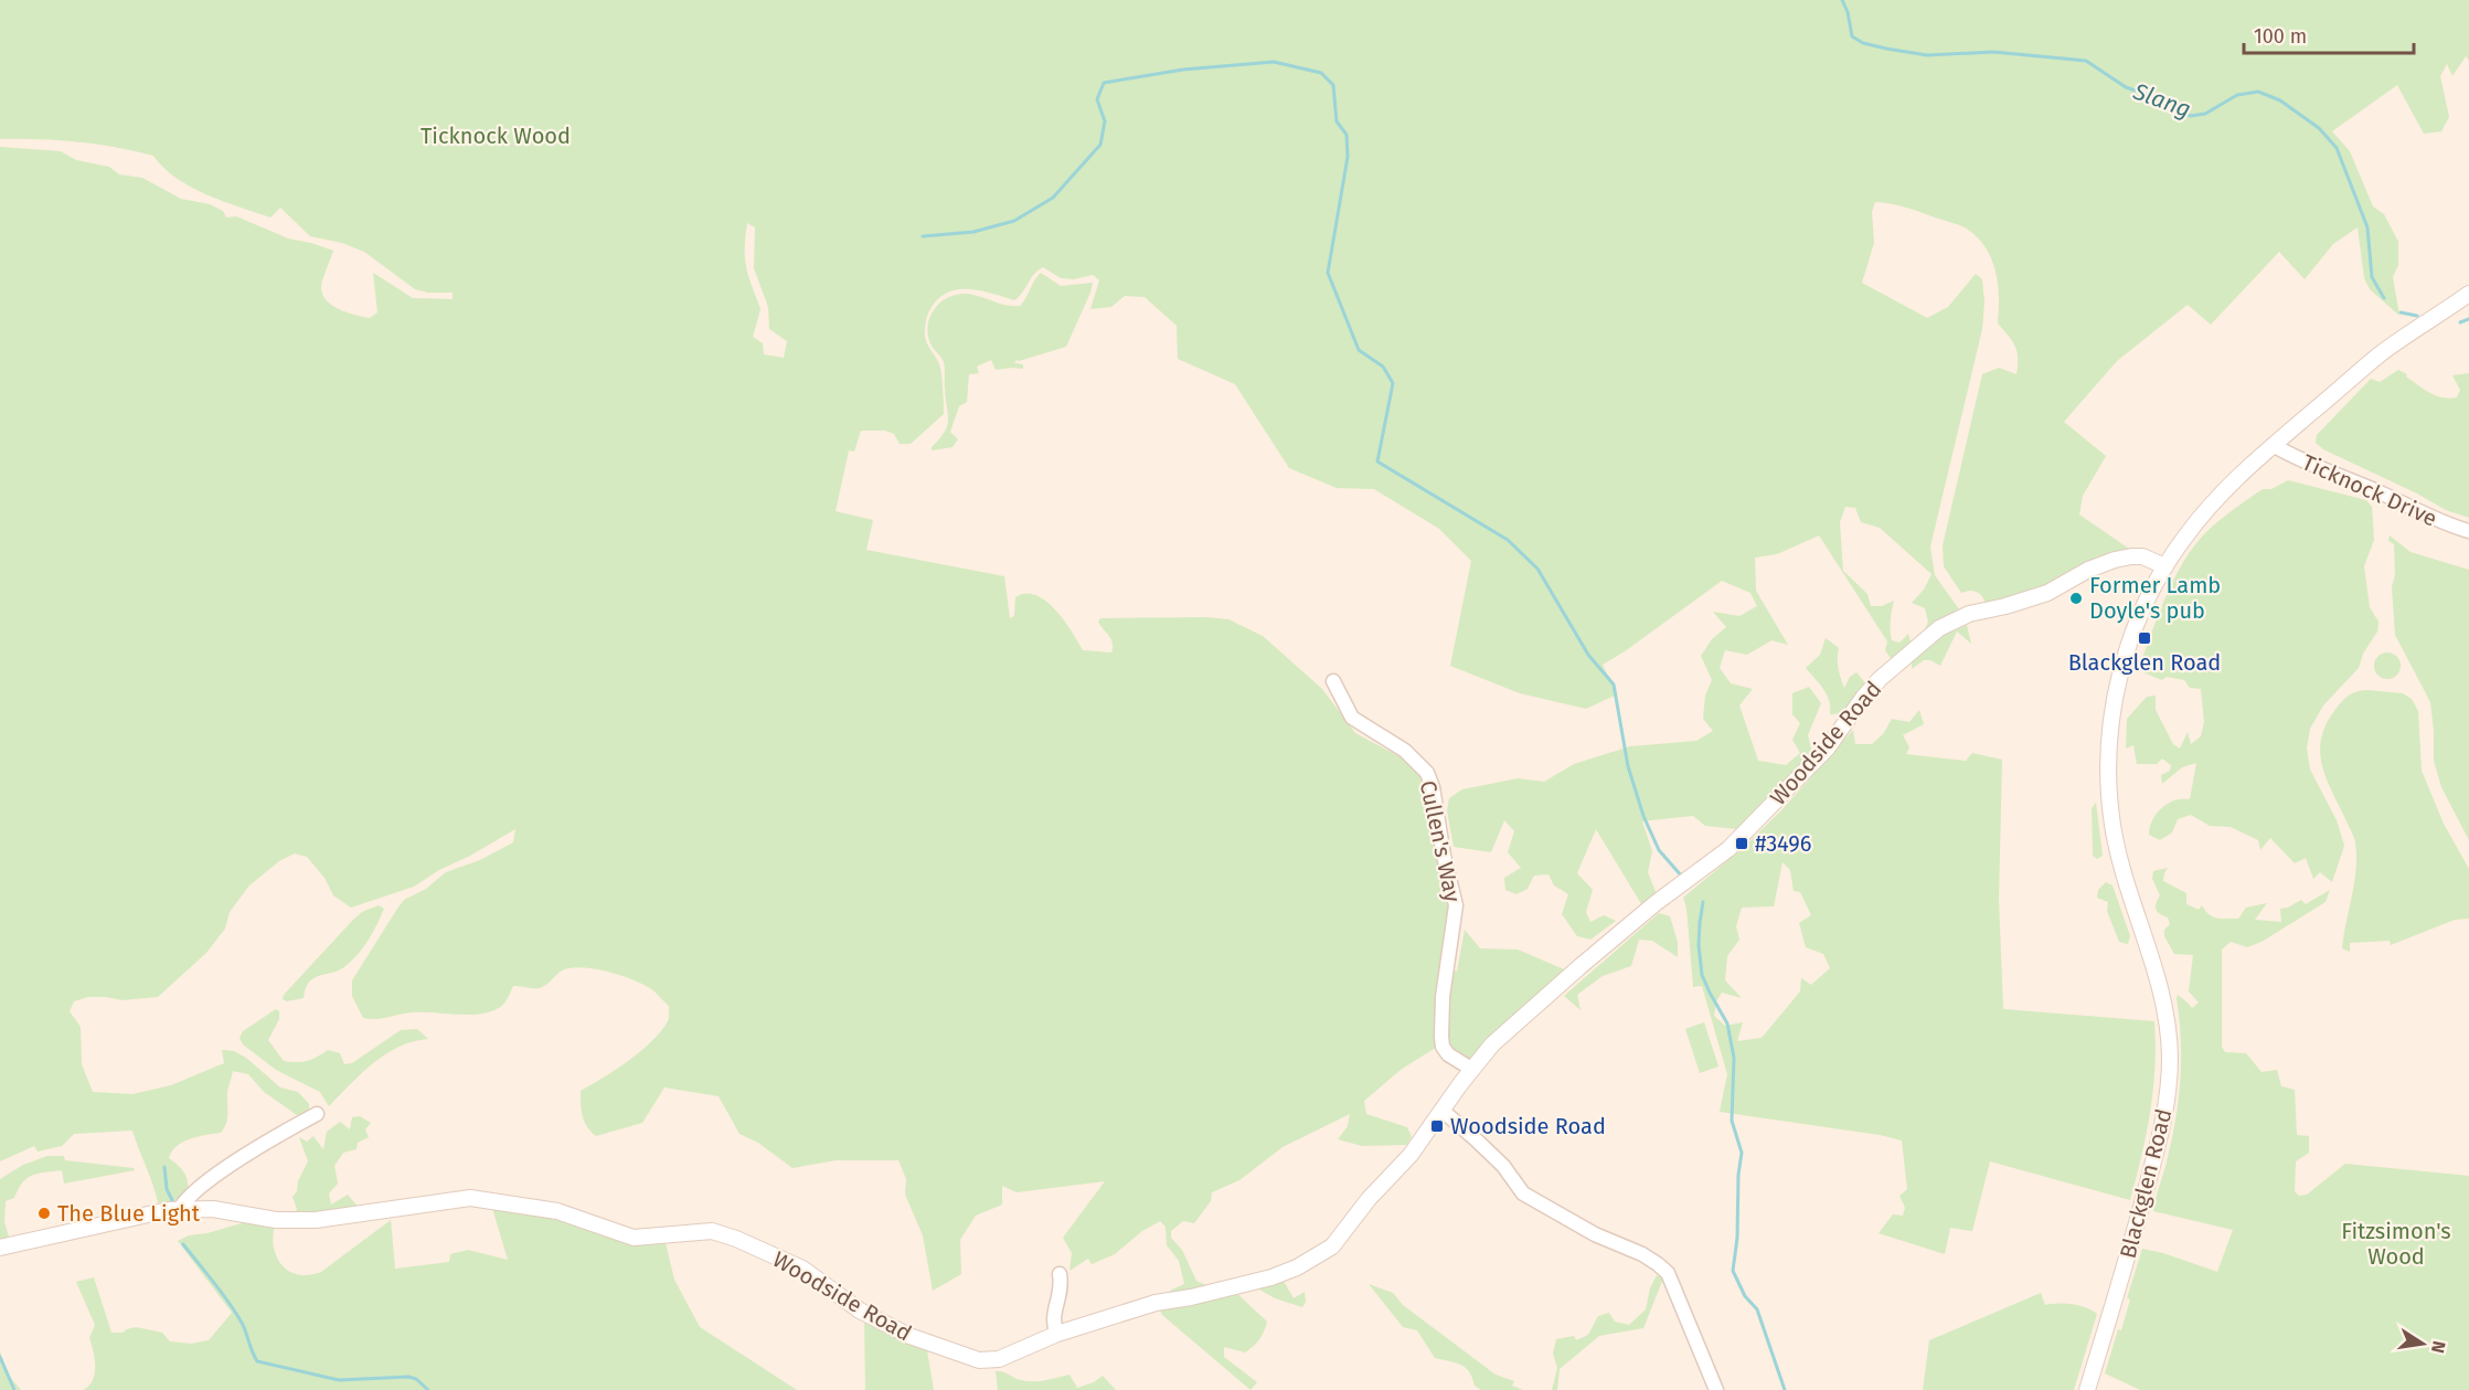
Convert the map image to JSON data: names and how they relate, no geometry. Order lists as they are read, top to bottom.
{
  "streets": {
    "street": [
      "Ticknock Drive",
      "Woodside Road",
      "Cullen's Way",
      "Blackglen Road"
    ]
  },
  "crossings": [
    ["Ticknock Drive", "Blackglen Road"],
    ["Woodside Road", "Cullen's Way"],
    ["Woodside Road", "Blackglen Road"]
  ],
  "water": ["Slang"],
  "parks": ["Ticknock Wood", "Fitzsimon's Wood"],
  "places": {
    "other": ["Former Lamb Doyle's pub", "The Blue Light"],
    "transit": ["Blackglen Road", "#3496", "Woodside Road"]
  },
  "scale_bar": "100 m",
  "north": "right"
}
